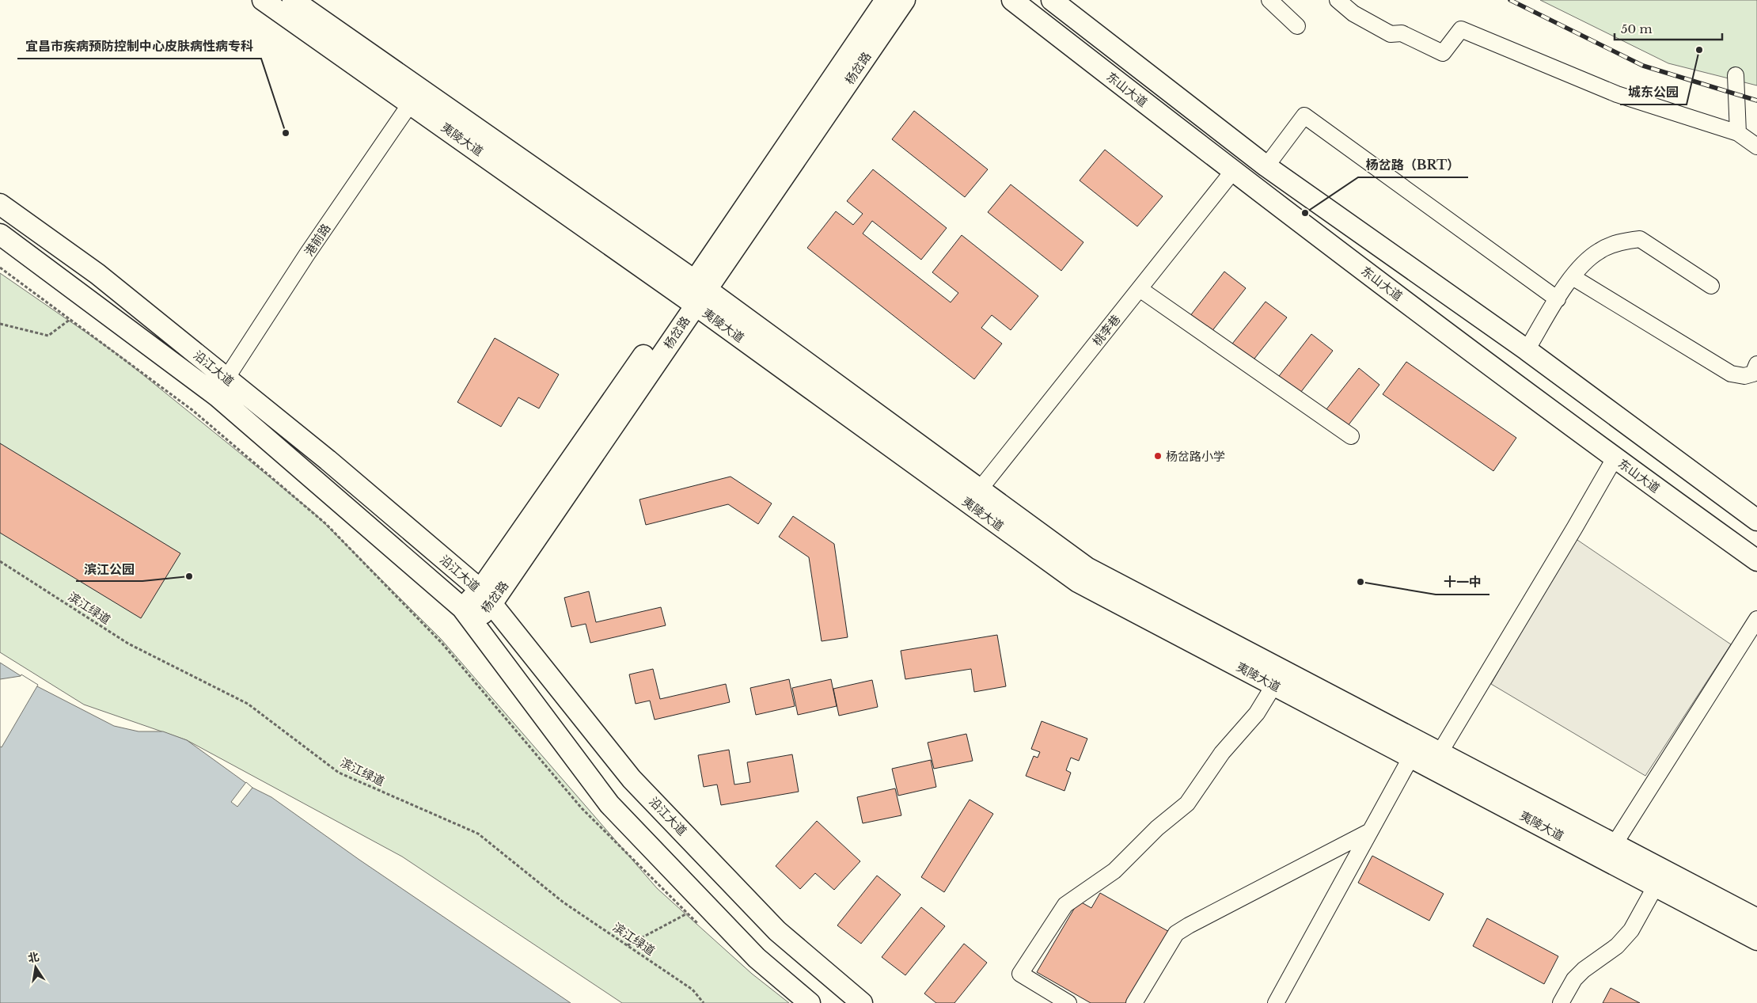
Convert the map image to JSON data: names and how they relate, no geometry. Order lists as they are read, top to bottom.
{
  "streets": {
    "main road": [
      "杨岔路",
      "东山大道",
      "夷陵大道",
      "沿江大道"
    ],
    "street": ["港前路", "桃李巷"],
    "path": ["滨江绿道"]
  },
  "crossings": [
    ["杨岔路", "夷陵大道"],
    ["杨岔路", "沿江大道"],
    ["东山大道", "桃李巷"],
    ["夷陵大道", "港前路"],
    ["夷陵大道", "桃李巷"],
    ["港前路", "沿江大道"]
  ],
  "places": [
    "城东公园",
    "宜昌市疾病预防控制中心皮肤病性病专科",
    "杨岔路（BRT）",
    "杨岔路小学",
    "滨江公园",
    "十一中"
  ],
  "scale_bar": "50 m",
  "north": "top"
}
